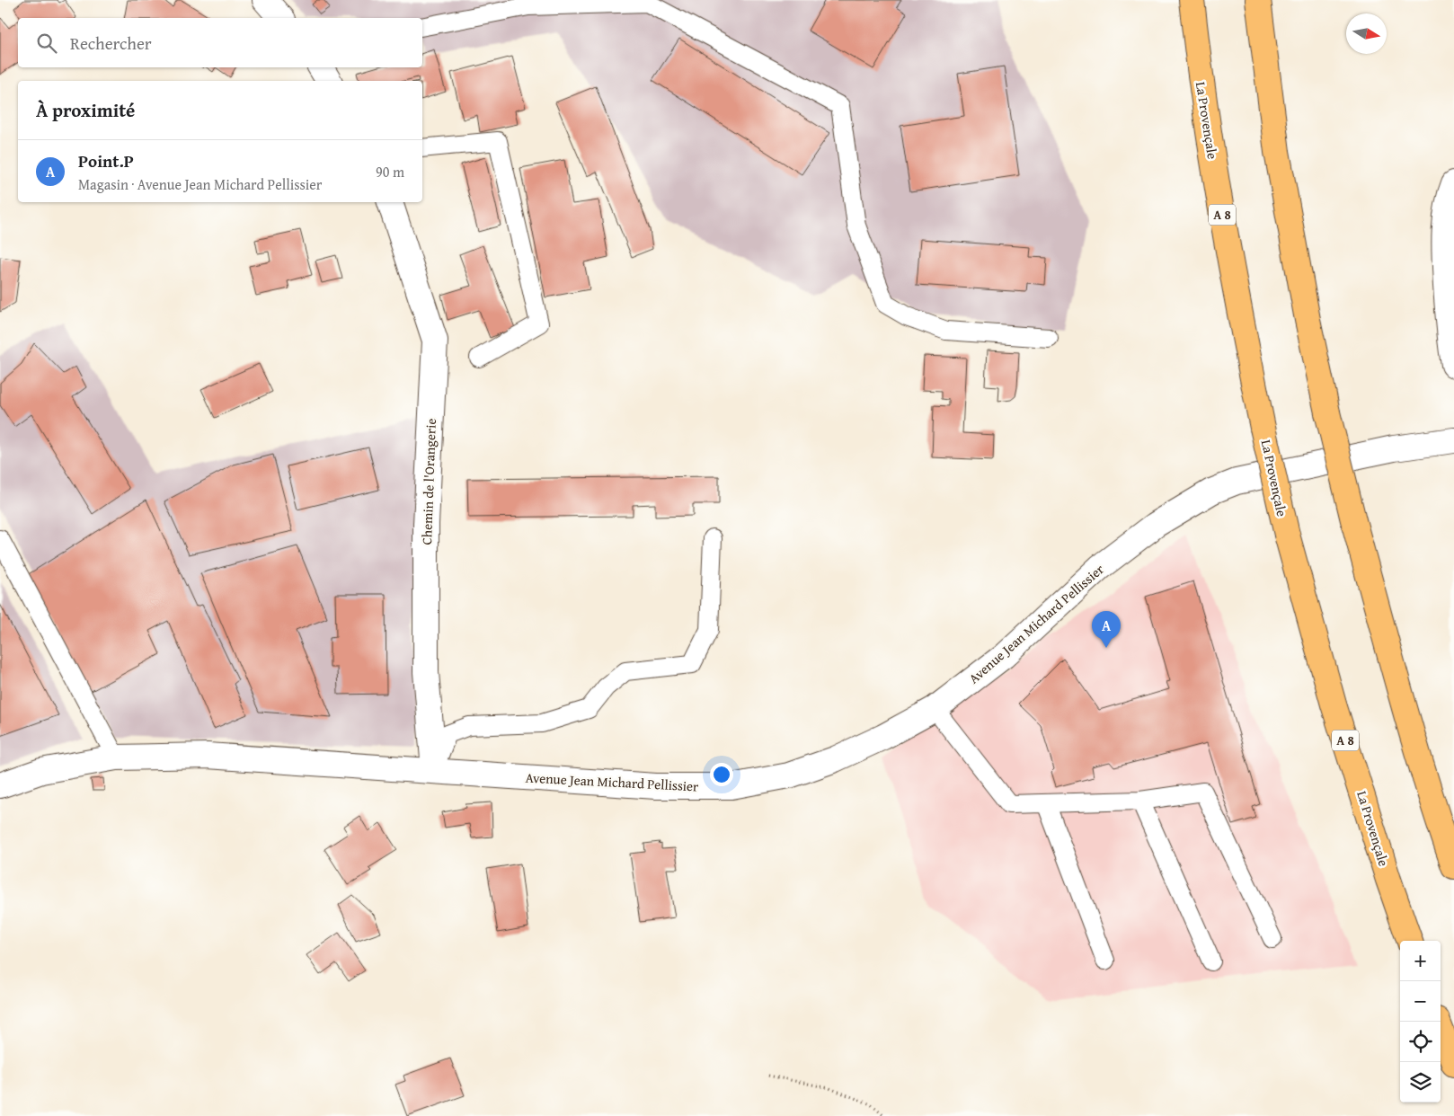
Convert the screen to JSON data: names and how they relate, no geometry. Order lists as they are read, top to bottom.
{
  "streets": {
    "highway": ["La Provençale", "A 8"],
    "street": ["Chemin de l'Orangerie", "Avenue Jean Michard Pellissier"]
  },
  "crossings": [
    ["Chemin de l'Orangerie", "Avenue Jean Michard Pellissier"]
  ],
  "north": "right",
  "page": {
    "search": "Rechercher",
    "heading": "À proximité",
    "list": [
      {
        "mark": "A",
        "name": "Point.P",
        "note": "Magasin · Avenue Jean Michard Pellissier",
        "value": "90 m"
      }
    ],
    "pins": "A",
    "map_buttons": ["+", "−"]
  }
}
